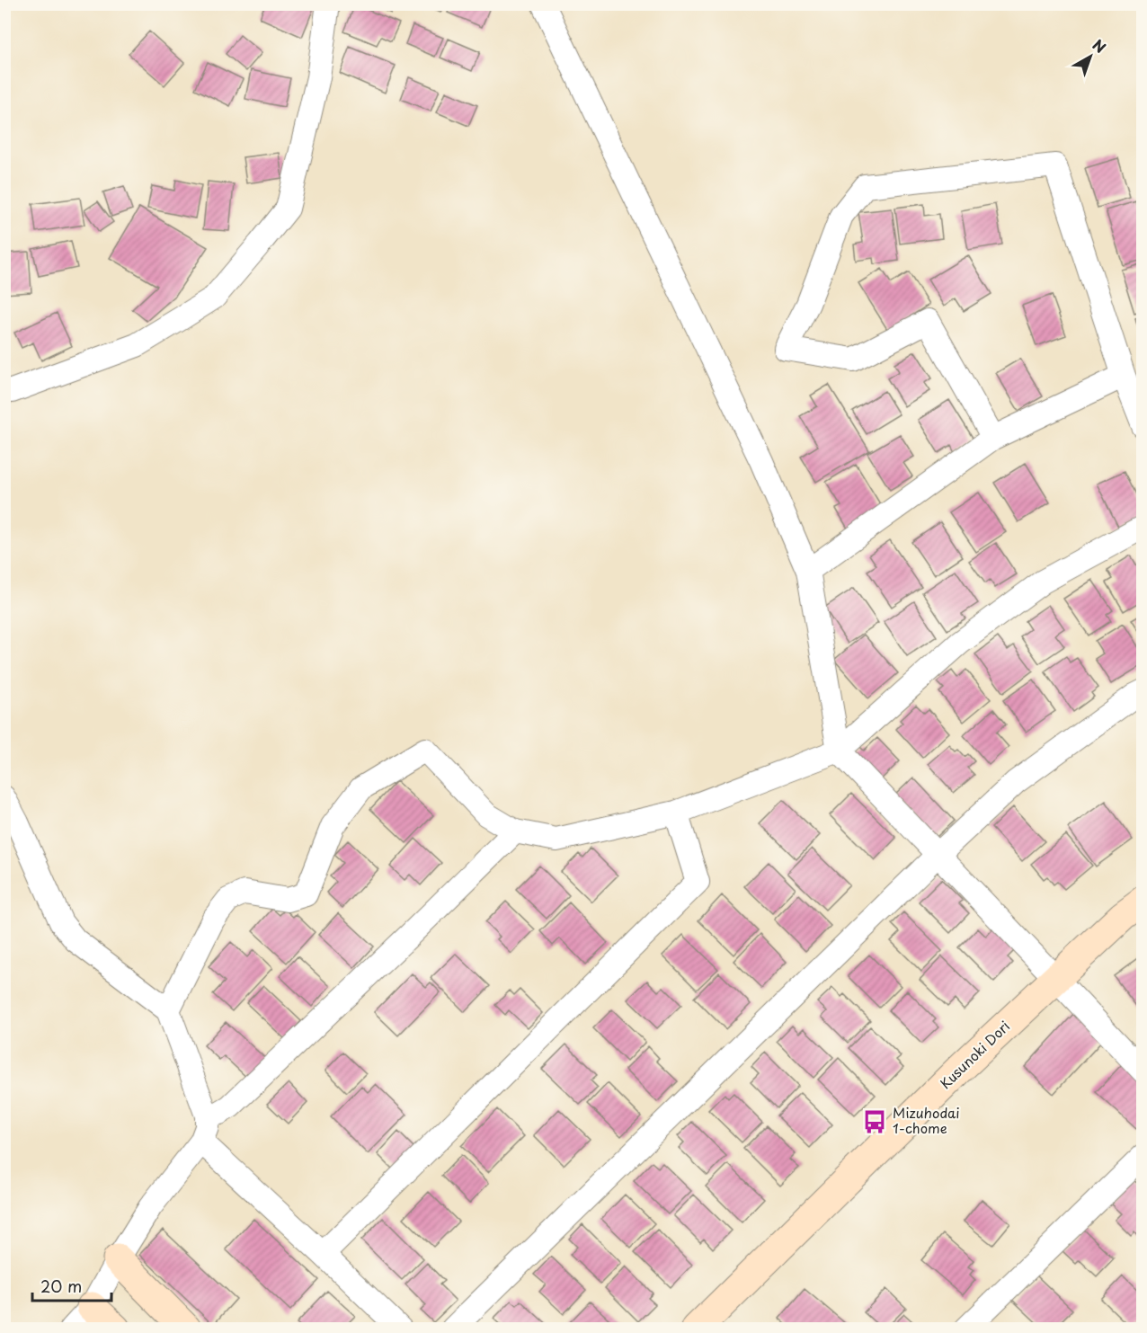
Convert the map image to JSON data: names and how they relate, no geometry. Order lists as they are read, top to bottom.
{
  "streets": {
    "street": ["Kusunoki Dori"]
  },
  "places": {
    "bus stop": ["Mizuhodai 1-chome"]
  },
  "scale_bar": "20 m",
  "north": "top right"
}
